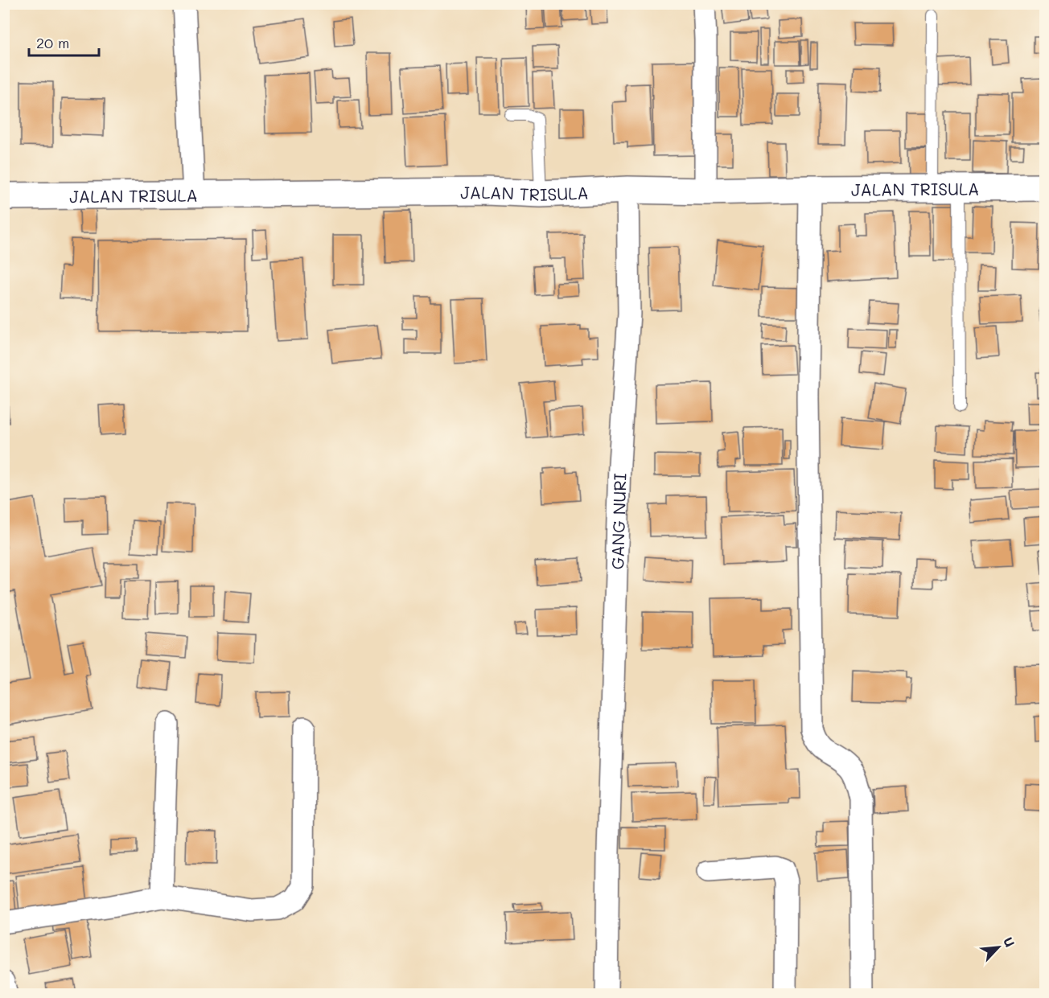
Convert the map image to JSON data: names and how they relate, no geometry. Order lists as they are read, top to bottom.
{
  "streets": {
    "street": ["JALAN TRISULA", "GANG NURI"]
  },
  "crossings": [
    ["JALAN TRISULA", "GANG NURI"]
  ],
  "scale_bar": "20 m",
  "north": "top right"
}
